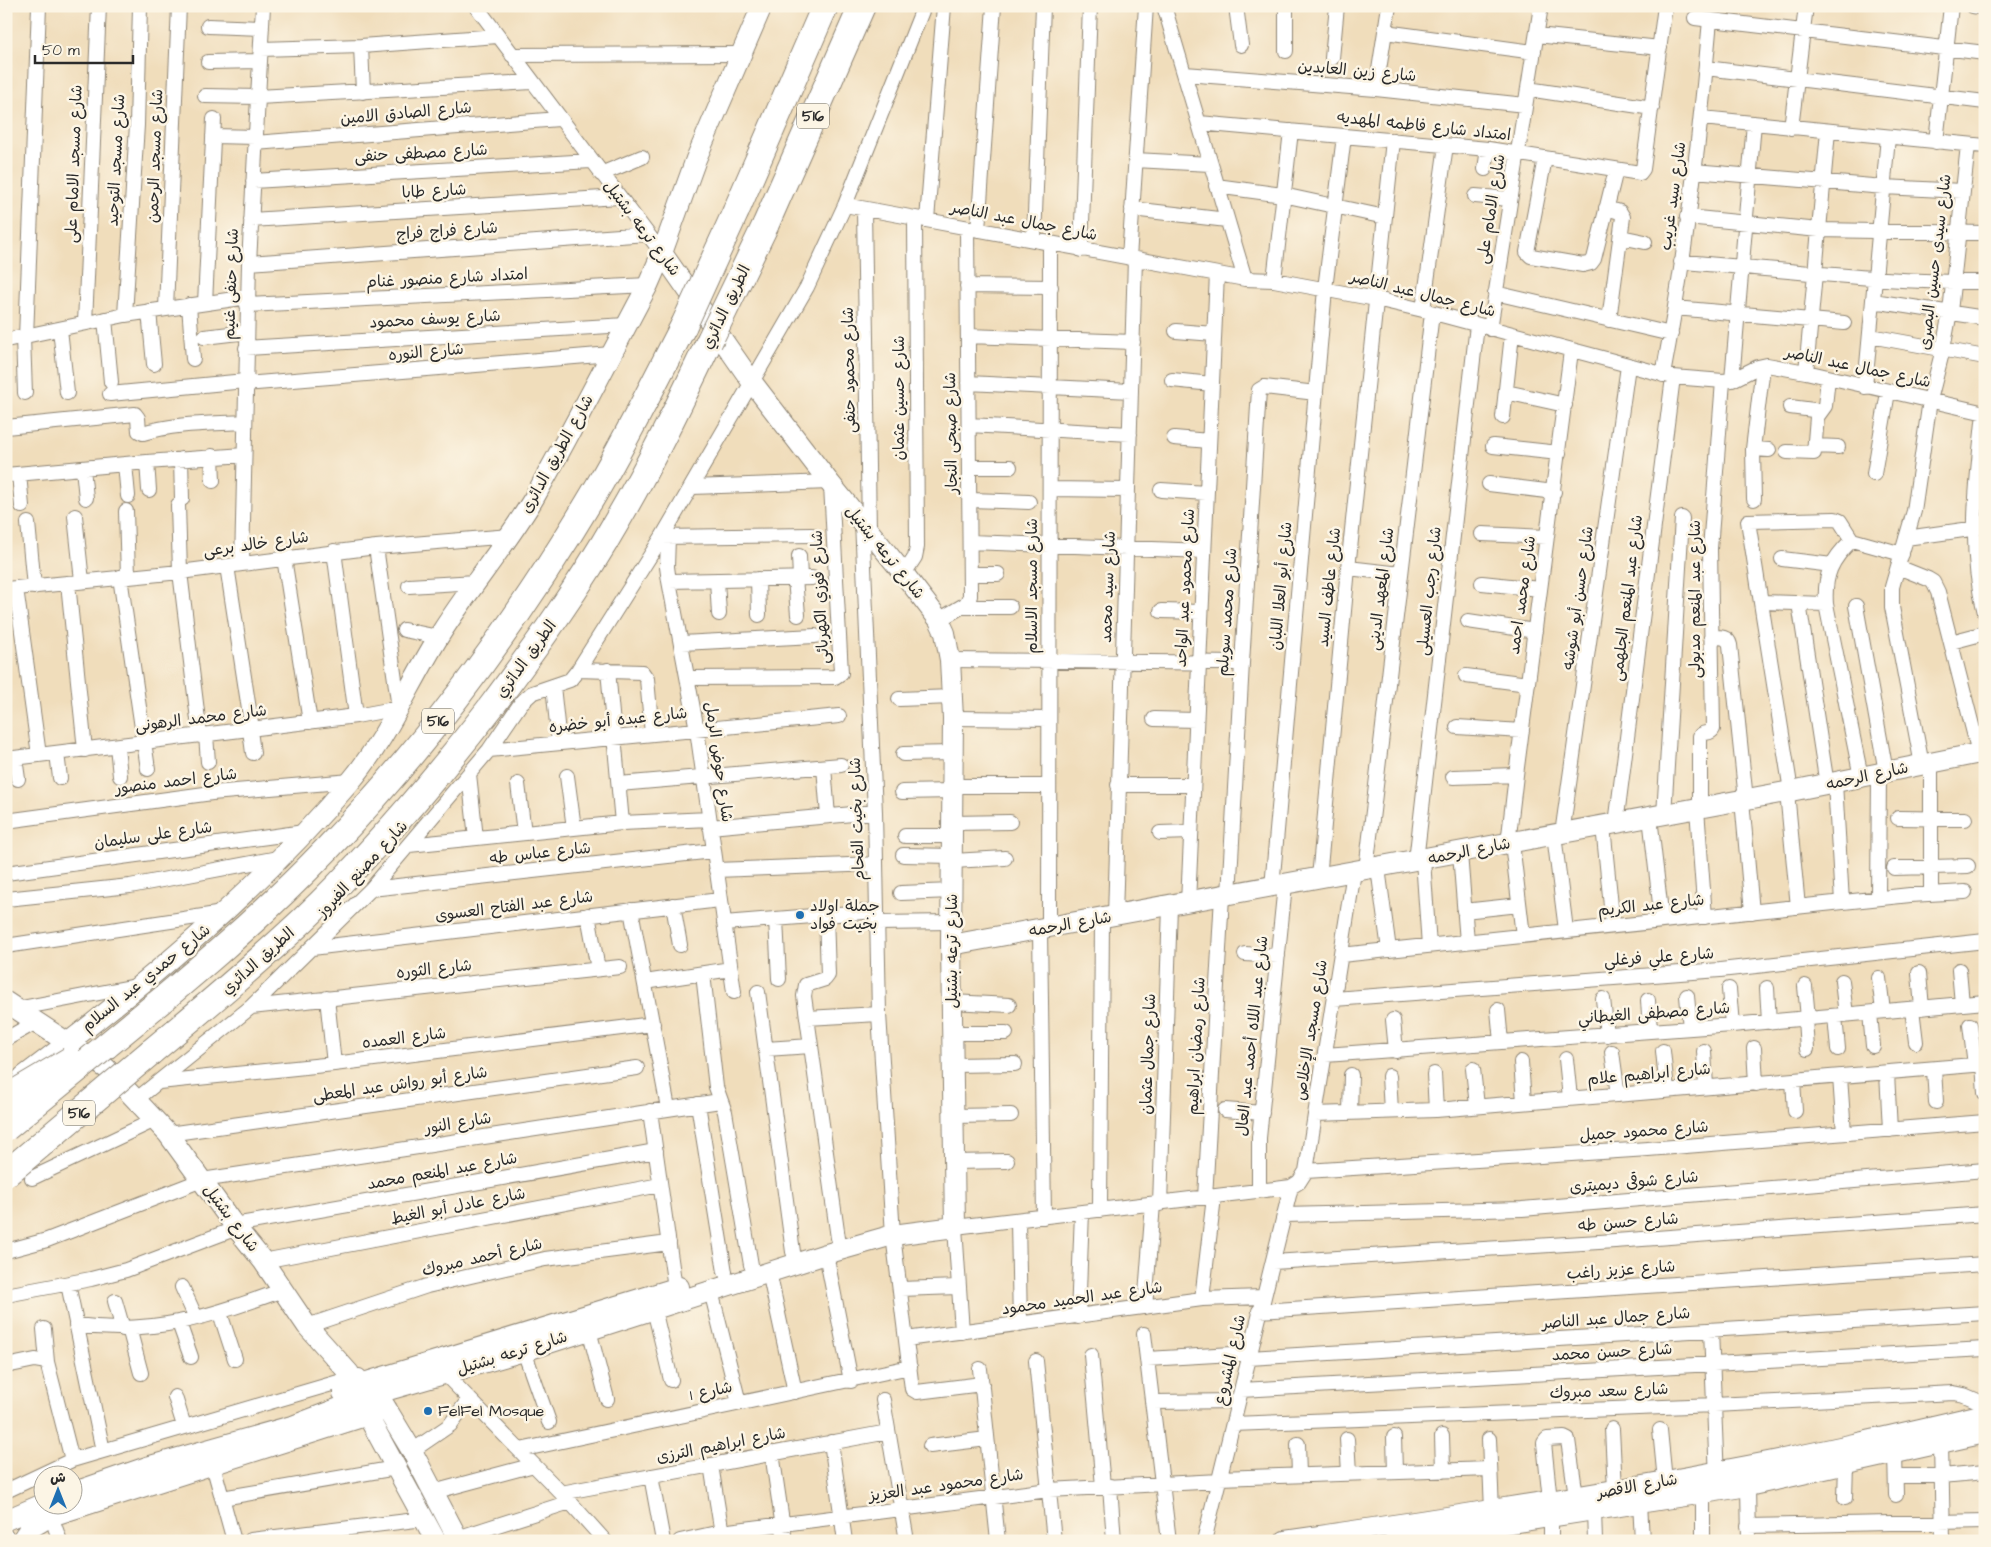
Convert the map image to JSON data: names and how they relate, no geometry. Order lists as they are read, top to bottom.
{
  "streets": {
    "highway": ["516", "الطريق الدائري"],
    "street": [
      "شارع زين العابدين",
      "شارع الصادق الامين",
      "امتداد شارع فاطمه المهديه",
      "شارع مصطفى حنفى",
      "شارع مسجد الرحمن",
      "شارع مسجد التوحيد",
      "شارع مسجد الامام على",
      "شارع طابا",
      "شارع سيد غريب",
      "شارع الامام على",
      "شارع جمال عبد الناصر",
      "شارع ترعه بشتيل",
      "شارع فراج فراج",
      "شارع سيدى حسين البصرى",
      "امتداد شارع منصور غنام",
      "شارع حنفى غنيم",
      "شارع يوسف محمود",
      "شارع النوره",
      "شارع محمود حنفى",
      "شارع حسين عثمان",
      "شارع صبحى النجار",
      "شارع الطريق الدائرى",
      "شارع خالد برعى",
      "شارع مسجد الاسلام",
      "شارع أبو العلا اللبان",
      "شارع سيد محمد",
      "شارع عاطف السيد",
      "شارع محمود عبد الواحد",
      "شارع المعهد الدينى",
      "شارع رجب العسيلى",
      "شارع محمد احمد",
      "شارع فوزي الكهربائى",
      "شارع حسن أبو شوشه",
      "شارع عبد المنعم الجلهمى",
      "شارع عبد المنعم مدبولى",
      "شارع محمد سويلم",
      "شارع محمد الرهونى",
      "شارع عبده أبو خضره",
      "شارع حوض الرمل",
      "شارع الرحمه",
      "شارع احمد منصور",
      "شارع بخيت الفحام",
      "شارع على سليمان",
      "شارع عباس طه",
      "شارع مصنع الفيروز",
      "شارع عبد الكريم",
      "شارع عبد الفتاح العسوى",
      "شارع علي فرغلي",
      "شارع الثوره",
      "شارع حمدي عبد السلام",
      "شارع مصطفى الغيطاني",
      "شارع مسجد الإخلاص",
      "شارع عبد اللاه أحمد عبد العال",
      "شارع العمده",
      "شارع رمضان ابراهيم",
      "شارع جمال عثمان",
      "شارع ابراهيم علام",
      "شارع أبو رواش عبد المعطى",
      "شارع النور",
      "شارع محمود جميل",
      "شارع عبد المنعم محمد",
      "شارع شوقى ديميترى",
      "شارع عادل أبو الغيط",
      "شارع بشتيل",
      "شارع حسن طه",
      "شارع أحمد مبروك",
      "شارع عزيز راغب",
      "شارع عبد الحميد محمود",
      "شارع حسن محمد",
      "شارع المشروع",
      "شارع 1",
      "شارع سعد مبروك",
      "شارع ابراهيم الترزى",
      "شارع محمود عبد العزيز",
      "شارع الاقصر"
    ]
  },
  "crossings": [
    ["شارع زين العابدين", "شارع الامام على"],
    ["شارع الصادق الامين", "شارع ترعه بشتيل"],
    ["شارع الصادق الامين", "شارع حنفى غنيم"],
    ["امتداد شارع فاطمه المهديه", "شارع الامام على"],
    ["امتداد شارع فاطمه المهديه", "شارع أبو العلا اللبان"],
    ["امتداد شارع فاطمه المهديه", "شارع عاطف السيد"],
    ["امتداد شارع فاطمه المهديه", "شارع المعهد الدينى"],
    ["شارع مصطفى حنفى", "شارع ترعه بشتيل"],
    ["شارع مصطفى حنفى", "شارع حنفى غنيم"],
    ["شارع مسجد الرحمن", "امتداد شارع منصور غنام"],
    ["شارع مسجد التوحيد", "امتداد شارع منصور غنام"],
    ["شارع مسجد الامام على", "امتداد شارع منصور غنام"],
    ["شارع طابا", "شارع ترعه بشتيل"],
    ["شارع طابا", "شارع حنفى غنيم"],
    ["شارع سيد غريب", "شارع جمال عبد الناصر"],
    ["شارع سيد غريب", "شارع عبد المنعم الجلهمى"],
    ["شارع الامام على", "شارع جمال عبد الناصر"],
    ["شارع الامام على", "شارع رجب العسيلى"],
    ["شارع جمال عبد الناصر", "شارع سيدى حسين البصرى"],
    ["شارع جمال عبد الناصر", "الطريق الدائري"],
    ["شارع جمال عبد الناصر", "شارع محمود حنفى"],
    ["شارع جمال عبد الناصر", "شارع حسين عثمان"],
    ["شارع جمال عبد الناصر", "شارع صبحى النجار"],
    ["شارع جمال عبد الناصر", "شارع مسجد الاسلام"],
    ["شارع جمال عبد الناصر", "شارع أبو العلا اللبان"],
    ["شارع جمال عبد الناصر", "شارع سيد محمد"],
    ["شارع جمال عبد الناصر", "شارع عاطف السيد"],
    ["شارع جمال عبد الناصر", "شارع محمود عبد الواحد"],
    ["شارع جمال عبد الناصر", "شارع المعهد الدينى"],
    ["شارع جمال عبد الناصر", "شارع رجب العسيلى"],
    ["شارع جمال عبد الناصر", "شارع محمد احمد"],
    ["شارع جمال عبد الناصر", "شارع حسن أبو شوشه"],
    ["شارع جمال عبد الناصر", "شارع عبد المنعم الجلهمى"],
    ["شارع جمال عبد الناصر", "شارع عبد المنعم مدبولى"],
    ["شارع جمال عبد الناصر", "شارع المشروع"],
    ["شارع ترعه بشتيل", "شارع فراج فراج"],
    ["شارع ترعه بشتيل", "الطريق الدائري"],
    ["شارع ترعه بشتيل", "شارع محمود حنفى"],
    ["شارع ترعه بشتيل", "شارع حسين عثمان"],
    ["شارع ترعه بشتيل", "شارع الطريق الدائرى"],
    ["شارع ترعه بشتيل", "شارع مسجد الاسلام"],
    ["شارع ترعه بشتيل", "شارع سيد محمد"],
    ["شارع ترعه بشتيل", "شارع فوزي الكهربائى"],
    ["شارع ترعه بشتيل", "شارع الرحمه"],
    ["شارع ترعه بشتيل", "شارع بخيت الفحام"],
    ["شارع ترعه بشتيل", "شارع عبد اللاه أحمد عبد العال"],
    ["شارع ترعه بشتيل", "شارع رمضان ابراهيم"],
    ["شارع ترعه بشتيل", "شارع جمال عثمان"],
    ["شارع ترعه بشتيل", "شارع بشتيل"],
    ["شارع ترعه بشتيل", "شارع المشروع"],
    ["شارع فراج فراج", "شارع حنفى غنيم"],
    ["شارع سيدى حسين البصرى", "شارع الرحمه"],
    ["شارع سيدى حسين البصرى", "شارع عبد الكريم"],
    ["امتداد شارع منصور غنام", "شارع حنفى غنيم"],
    ["امتداد شارع منصور غنام", "شارع النوره"],
    ["امتداد شارع منصور غنام", "شارع الطريق الدائرى"],
    ["شارع حنفى غنيم", "شارع يوسف محمود"],
    ["شارع حنفى غنيم", "شارع النوره"],
    ["شارع حنفى غنيم", "شارع خالد برعى"],
    ["الطريق الدائري", "شارع عبده أبو خضره"],
    ["الطريق الدائري", "شارع حوض الرمل"],
    ["الطريق الدائري", "شارع مصنع الفيروز"],
    ["الطريق الدائري", "شارع بشتيل"],
    ["شارع يوسف محمود", "شارع الطريق الدائرى"],
    ["شارع النوره", "شارع الطريق الدائرى"],
    ["شارع محمود حنفى", "شارع بخيت الفحام"],
    ["شارع الطريق الدائرى", "شارع خالد برعى"],
    ["شارع الطريق الدائرى", "شارع محمد الرهونى"],
    ["شارع الطريق الدائرى", "شارع احمد منصور"],
    ["شارع الطريق الدائرى", "شارع على سليمان"],
    ["شارع الطريق الدائرى", "شارع حمدي عبد السلام"],
    ["شارع مسجد الاسلام", "شارع الرحمه"],
    ["شارع أبو العلا اللبان", "شارع محمد سويلم"],
    ["شارع أبو العلا اللبان", "شارع الرحمه"],
    ["شارع أبو العلا اللبان", "شارع عبد اللاه أحمد عبد العال"],
    ["شارع سيد محمد", "شارع الرحمه"],
    ["شارع عاطف السيد", "شارع الرحمه"],
    ["شارع محمود عبد الواحد", "شارع الرحمه"],
    ["شارع محمود عبد الواحد", "شارع جمال عثمان"],
    ["شارع المعهد الدينى", "شارع الرحمه"],
    ["شارع المعهد الدينى", "شارع مسجد الإخلاص"],
    ["شارع رجب العسيلى", "شارع الرحمه"],
    ["شارع رجب العسيلى", "شارع عبد الكريم"],
    ["شارع محمد احمد", "شارع الرحمه"],
    ["شارع فوزي الكهربائى", "شارع حوض الرمل"],
    ["شارع حسن أبو شوشه", "شارع الرحمه"],
    ["شارع حسن أبو شوشه", "شارع عبد الكريم"],
    ["شارع عبد المنعم الجلهمى", "شارع الرحمه"],
    ["شارع عبد المنعم الجلهمى", "شارع عبد الكريم"],
    ["شارع عبد المنعم مدبولى", "شارع الرحمه"],
    ["شارع محمد سويلم", "شارع الرحمه"],
    ["شارع محمد سويلم", "شارع رمضان ابراهيم"],
    ["شارع عبده أبو خضره", "شارع حوض الرمل"],
    ["شارع عبده أبو خضره", "شارع مصنع الفيروز"],
    ["شارع حوض الرمل", "شارع عباس طه"],
    ["شارع حوض الرمل", "شارع عبد الفتاح العسوى"],
    ["شارع الرحمه", "شارع مسجد الإخلاص"],
    ["شارع الرحمه", "شارع عبد اللاه أحمد عبد العال"],
    ["شارع الرحمه", "شارع رمضان ابراهيم"],
    ["شارع الرحمه", "شارع جمال عثمان"],
    ["شارع بخيت الفحام", "شارع عبد الحميد محمود"],
    ["شارع بخيت الفحام", "شارع 1"],
    ["شارع عباس طه", "شارع مصنع الفيروز"],
    ["شارع مصنع الفيروز", "شارع عبد الفتاح العسوى"],
    ["شارع مصنع الفيروز", "شارع الثوره"],
    ["شارع مصنع الفيروز", "شارع العمده"],
    ["شارع مصنع الفيروز", "شارع بشتيل"],
    ["شارع عبد الكريم", "شارع مسجد الإخلاص"],
    ["شارع علي فرغلي", "شارع مسجد الإخلاص"],
    ["شارع حمدي عبد السلام", "شارع بشتيل"],
    ["شارع مصطفى الغيطاني", "شارع مسجد الإخلاص"],
    ["شارع مسجد الإخلاص", "شارع ابراهيم علام"],
    ["شارع مسجد الإخلاص", "شارع محمود جميل"],
    ["شارع رمضان ابراهيم", "شارع عبد الحميد محمود"],
    ["شارع جمال عثمان", "شارع عبد الحميد محمود"],
    ["شارع أبو رواش عبد المعطى", "شارع بشتيل"],
    ["شارع النور", "شارع بشتيل"],
    ["شارع عبد المنعم محمد", "شارع بشتيل"],
    ["شارع شوقى ديميترى", "شارع المشروع"],
    ["شارع عادل أبو الغيط", "شارع بشتيل"],
    ["شارع بشتيل", "شارع أحمد مبروك"],
    ["شارع حسن طه", "شارع المشروع"],
    ["شارع عزيز راغب", "شارع المشروع"],
    ["شارع عبد الحميد محمود", "شارع المشروع"],
    ["شارع حسن محمد", "شارع المشروع"],
    ["شارع المشروع", "شارع سعد مبروك"],
    ["شارع المشروع", "شارع محمود عبد العزيز"]
  ],
  "places": ["جملة اولاد بخيت فواد", "FelFel Mosque"],
  "scale_bar": "50 m",
  "north": "top"
}
